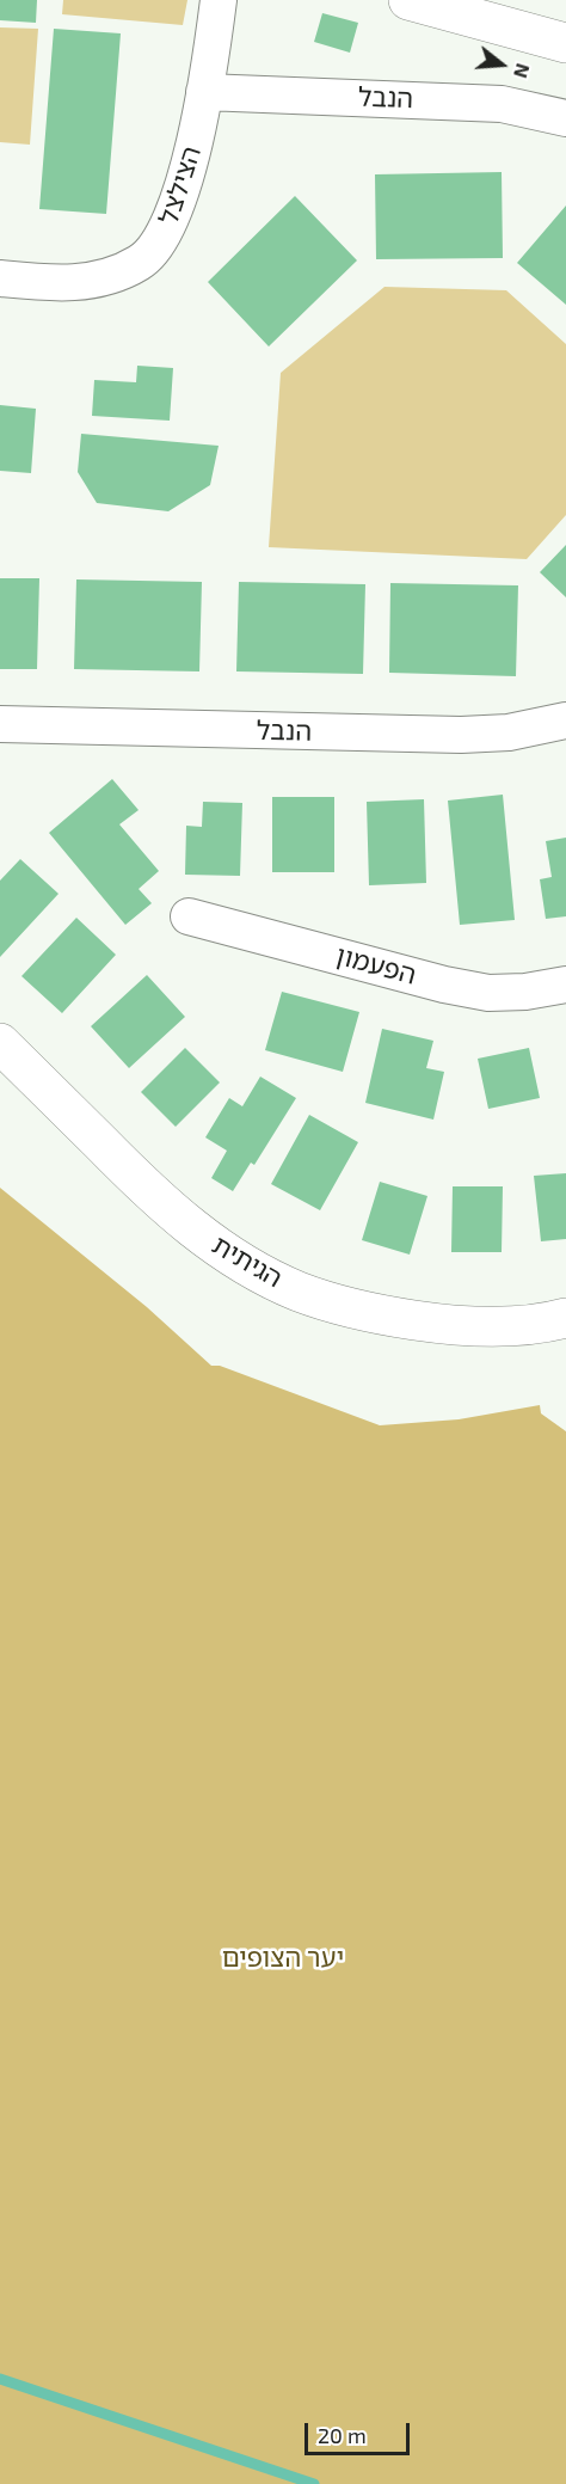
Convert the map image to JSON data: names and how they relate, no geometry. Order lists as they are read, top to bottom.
{
  "streets": {
    "street": [
      "הנבל",
      "הצילצל",
      "הפעמון",
      "הגיתית"
    ]
  },
  "crossings": [
    ["הנבל", "הצילצל"]
  ],
  "parks": ["יער הצופים"],
  "scale_bar": "20 m",
  "north": "right"
}
